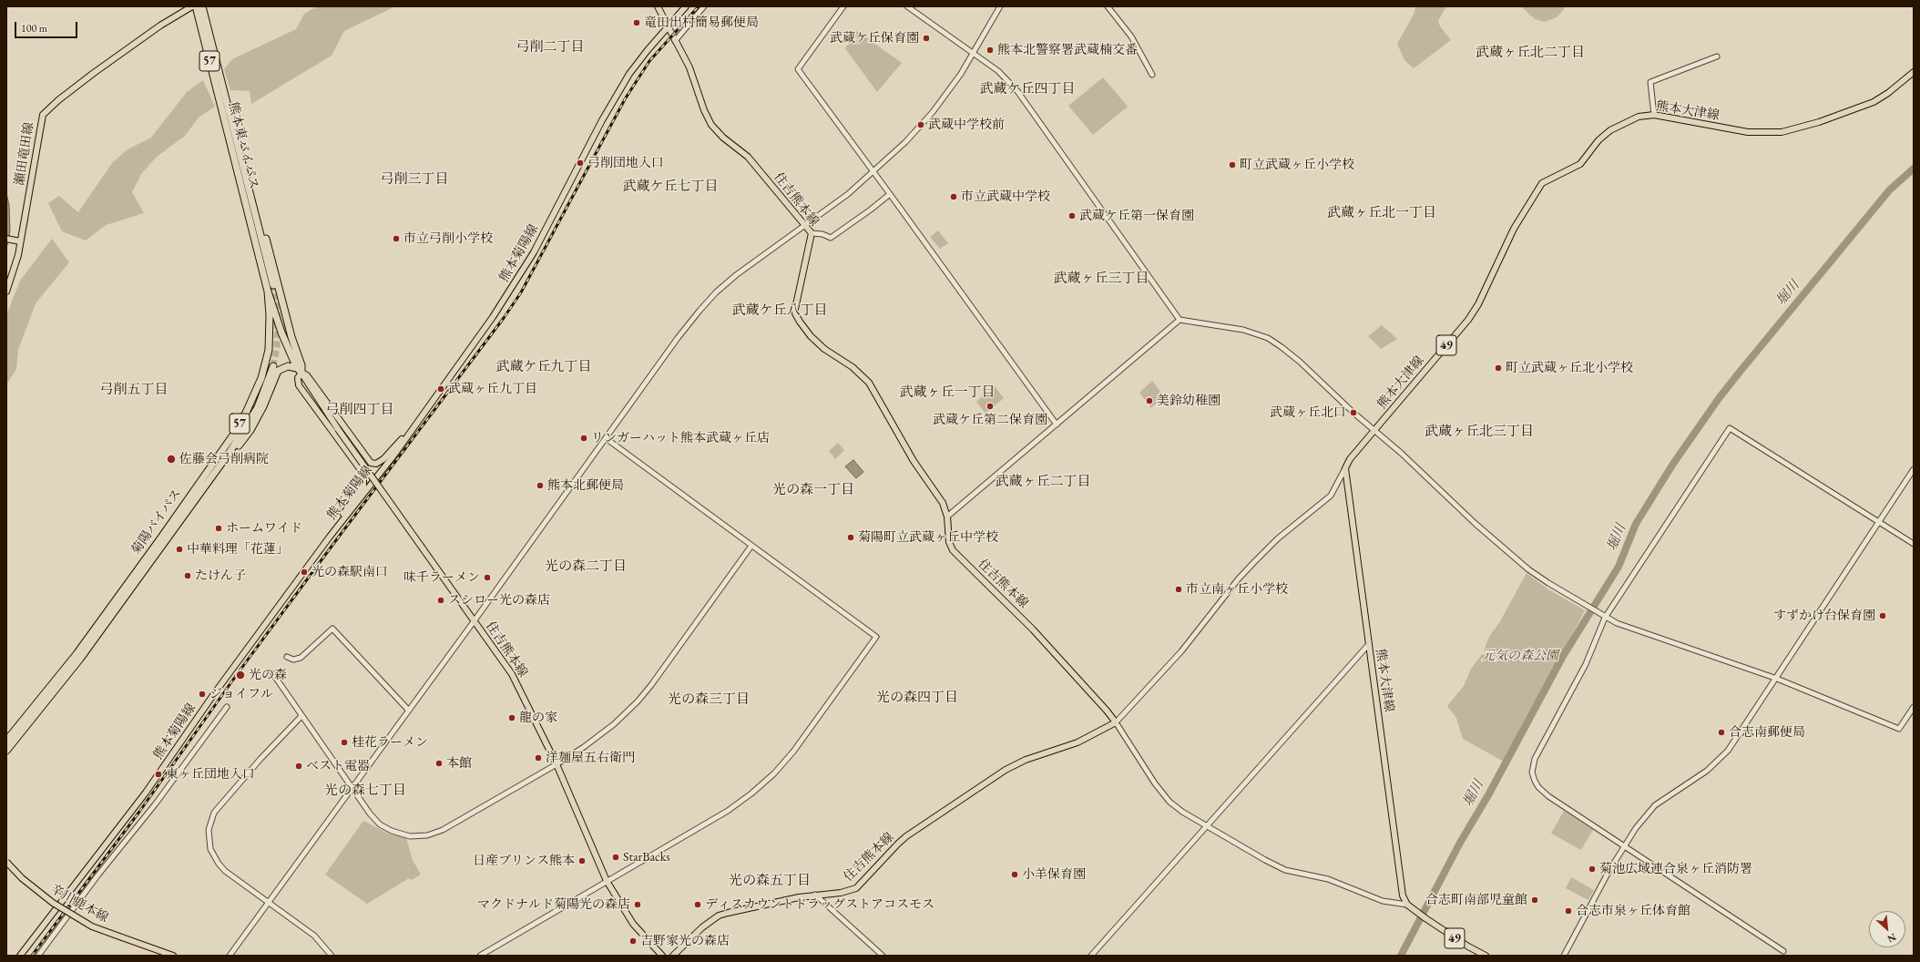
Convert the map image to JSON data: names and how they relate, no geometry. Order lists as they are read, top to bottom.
{
  "streets": {
    "highway": ["57", "熊本東バイパス", "菊陽バイパス"],
    "main road": [
      "熊本大津線",
      "瀬田竜田線",
      "住吉熊本線",
      "熊本菊陽線",
      "49",
      "辛川鹿本線"
    ]
  },
  "crossings": [
    ["熊本大津線", "49"],
    ["熊本東バイパス", "菊陽バイパス"],
    ["住吉熊本線", "熊本菊陽線"]
  ],
  "districts": [
    "弓削二丁目",
    "武蔵ヶ丘北二丁目",
    "武蔵ケ丘四丁目",
    "弓削三丁目",
    "武蔵ケ丘七丁目",
    "武蔵ヶ丘北一丁目",
    "武蔵ヶ丘三丁目",
    "武蔵ケ丘八丁目",
    "武蔵ケ丘九丁目",
    "弓削五丁目",
    "武蔵ヶ丘一丁目",
    "弓削四丁目",
    "武蔵ヶ丘北三丁目",
    "武蔵ヶ丘二丁目",
    "光の森一丁目",
    "光の森二丁目",
    "光の森四丁目",
    "光の森三丁目",
    "光の森七丁目",
    "光の森五丁目"
  ],
  "water": ["堀川"],
  "parks": ["元気の森公園"],
  "places": [
    "竜田出村簡易郵便局",
    "武蔵ケ丘保育園",
    "熊本北警察署武蔵楠交番",
    "武蔵中学校前",
    "弓削団地入口",
    "町立武蔵ヶ丘小学校",
    "市立武蔵中学校",
    "武蔵ケ丘第一保育園",
    "市立弓削小学校",
    "町立武蔵ヶ丘北小学校",
    "武蔵ヶ丘九丁目",
    "美鈴幼稚園",
    "武蔵ケ丘第二保育園",
    "武蔵ヶ丘北口",
    "リンガーハット熊本武蔵ヶ丘店",
    "佐藤会弓削病院",
    "熊本北郵便局",
    "ホームワイド",
    "菊陽町立武蔵ヶ丘中学校",
    "中華料理「花蓮」",
    "光の森駅南口",
    "たけん子",
    "味千ラーメン",
    "市立南ヶ丘小学校",
    "スシロー光の森店",
    "すずかけ台保育園",
    "光の森",
    "ジョイフル",
    "龍の家",
    "合志南郵便局",
    "桂花ラーメン",
    "洋麺屋五右衛門",
    "本館",
    "ベスト電器",
    "東ヶ丘団地入口",
    "StarBacks",
    "日産プリンス熊本",
    "菊池広域連合泉ヶ丘消防署",
    "小羊保育園",
    "合志町南部児童館",
    "マクドナルド菊陽光の森店",
    "ディスカウントドラッグストアコスモス",
    "合志市泉ヶ丘体育館",
    "吉野家光の森店"
  ],
  "scale_bar": "100 m",
  "north": "bottom right"
}
